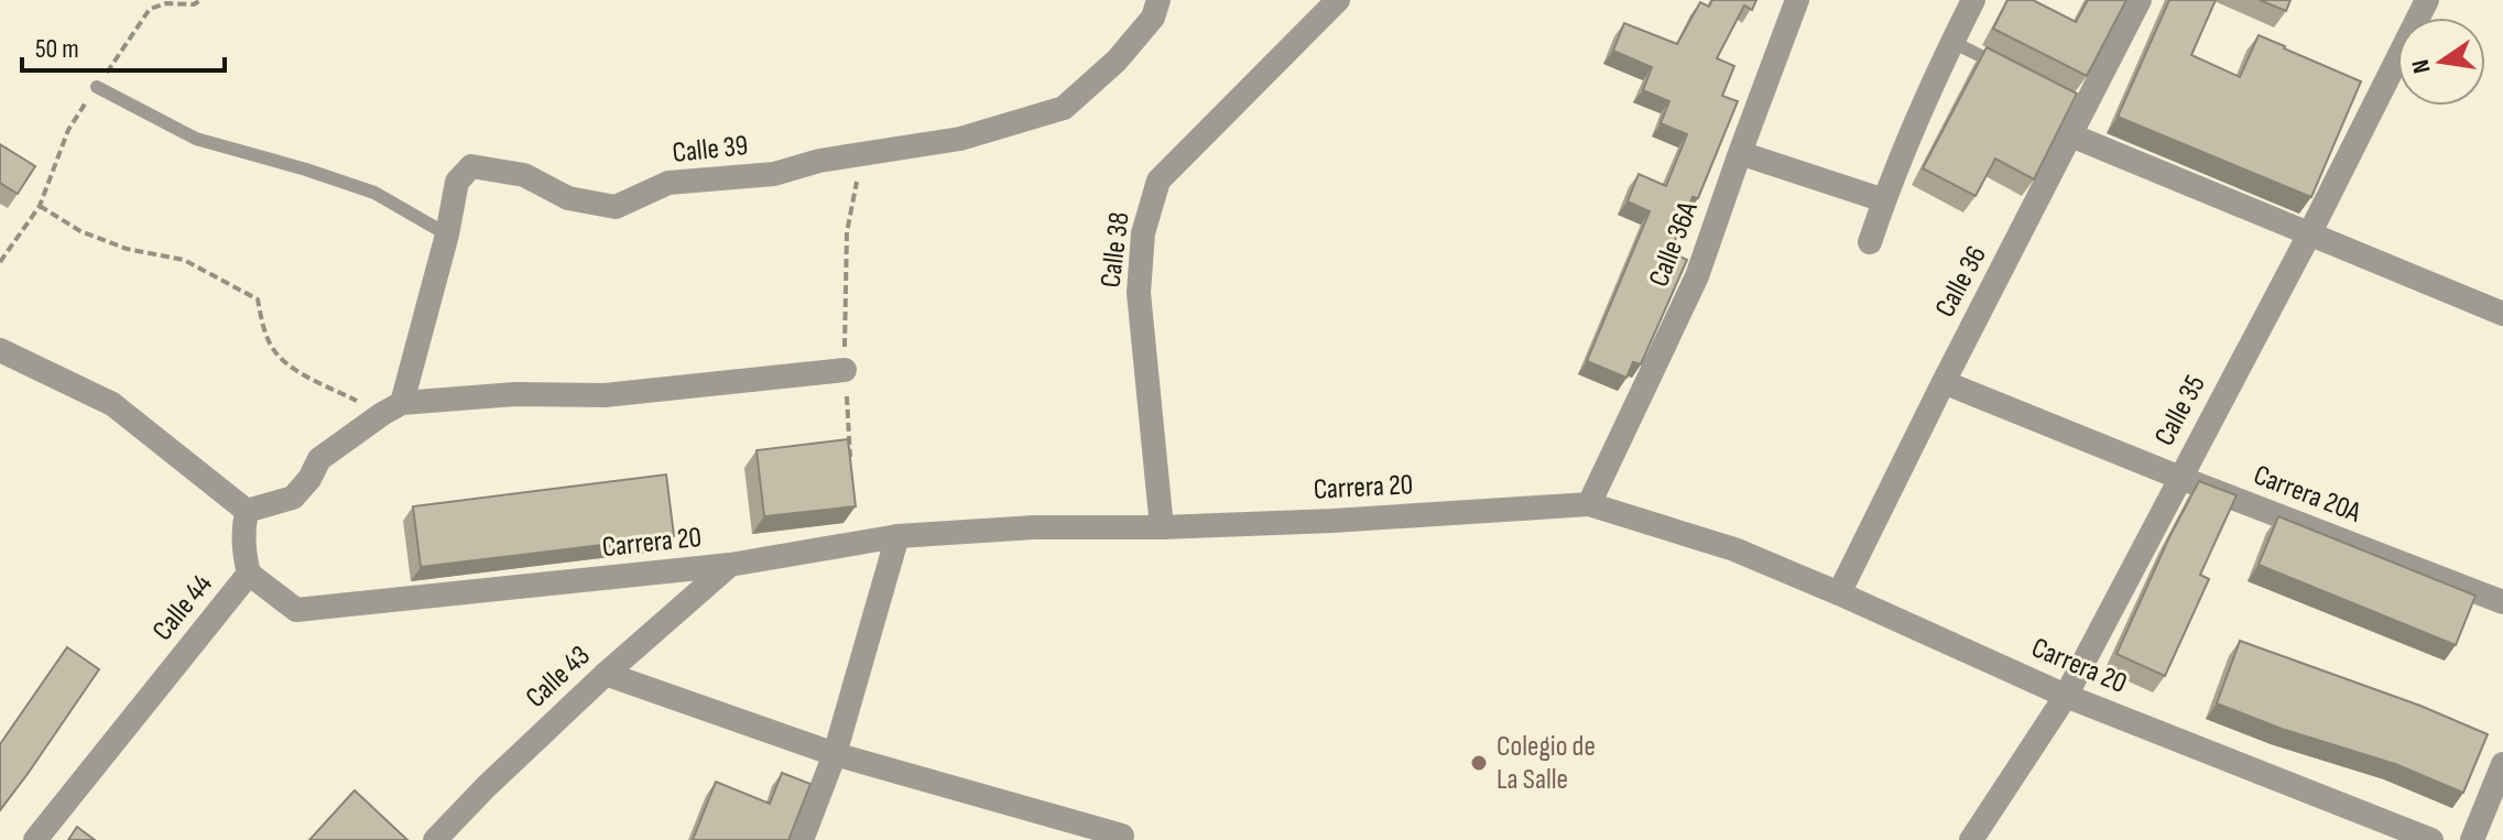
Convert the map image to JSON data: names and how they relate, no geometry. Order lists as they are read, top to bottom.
{
  "streets": {
    "street": [
      "Calle 39",
      "Calle 36A",
      "Calle 38",
      "Calle 36",
      "Calle 35",
      "Carrera 20",
      "Carrera 20A",
      "Calle 44",
      "Calle 43"
    ]
  },
  "crossings": [
    ["Calle 36A", "Carrera 20"],
    ["Calle 38", "Carrera 20"],
    ["Calle 36", "Carrera 20"],
    ["Calle 36", "Carrera 20A"],
    ["Calle 35", "Carrera 20"],
    ["Calle 35", "Carrera 20A"],
    ["Carrera 20", "Calle 44"],
    ["Carrera 20", "Calle 43"]
  ],
  "places": ["Colegio de La Salle"],
  "scale_bar": "50 m",
  "north": "left"
}
